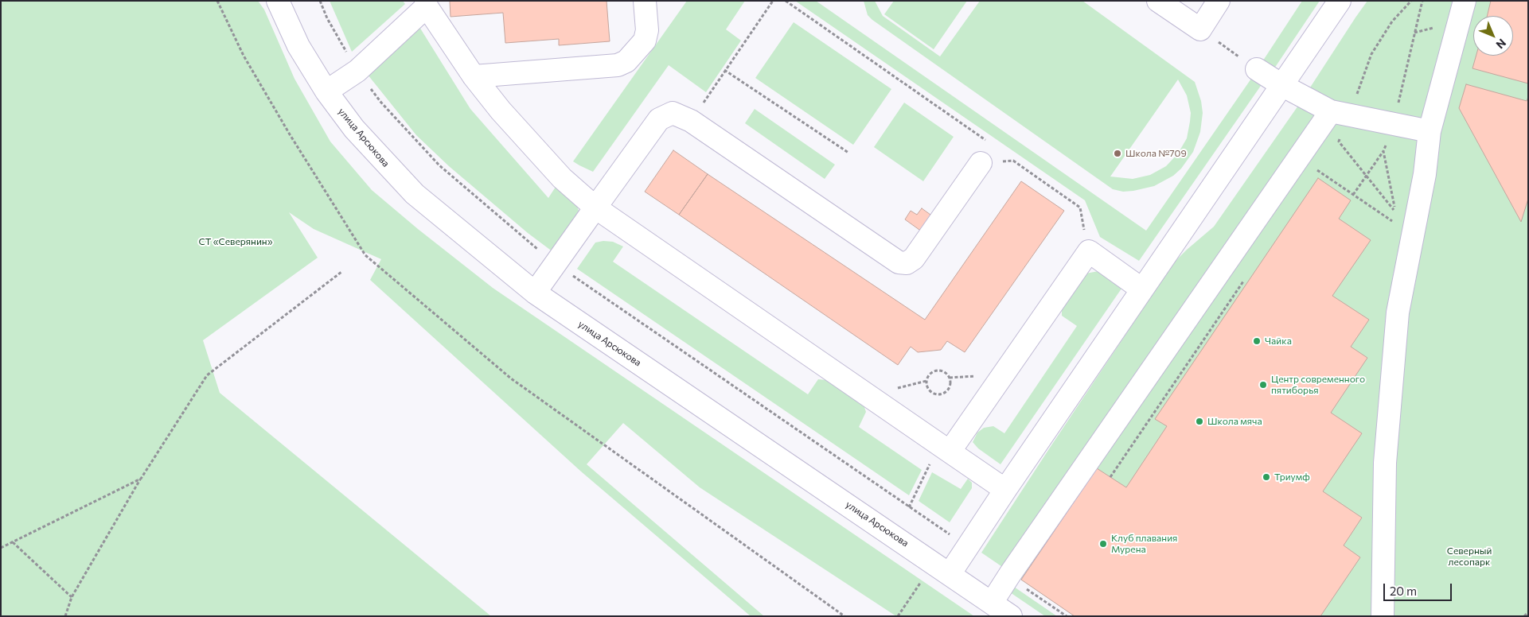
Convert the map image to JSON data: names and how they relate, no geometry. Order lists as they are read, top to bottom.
{
  "streets": {
    "street": ["улица Арсюкова"]
  },
  "parks": ["СТ «Северянин»", "Северный лесопарк"],
  "places": [
    "Школа №709",
    "Чайка",
    "Центр современного пятиборья",
    "Школа мяча",
    "Триумф",
    "Клуб плавания Мурена"
  ],
  "scale_bar": "20 m",
  "north": "bottom right"
}
